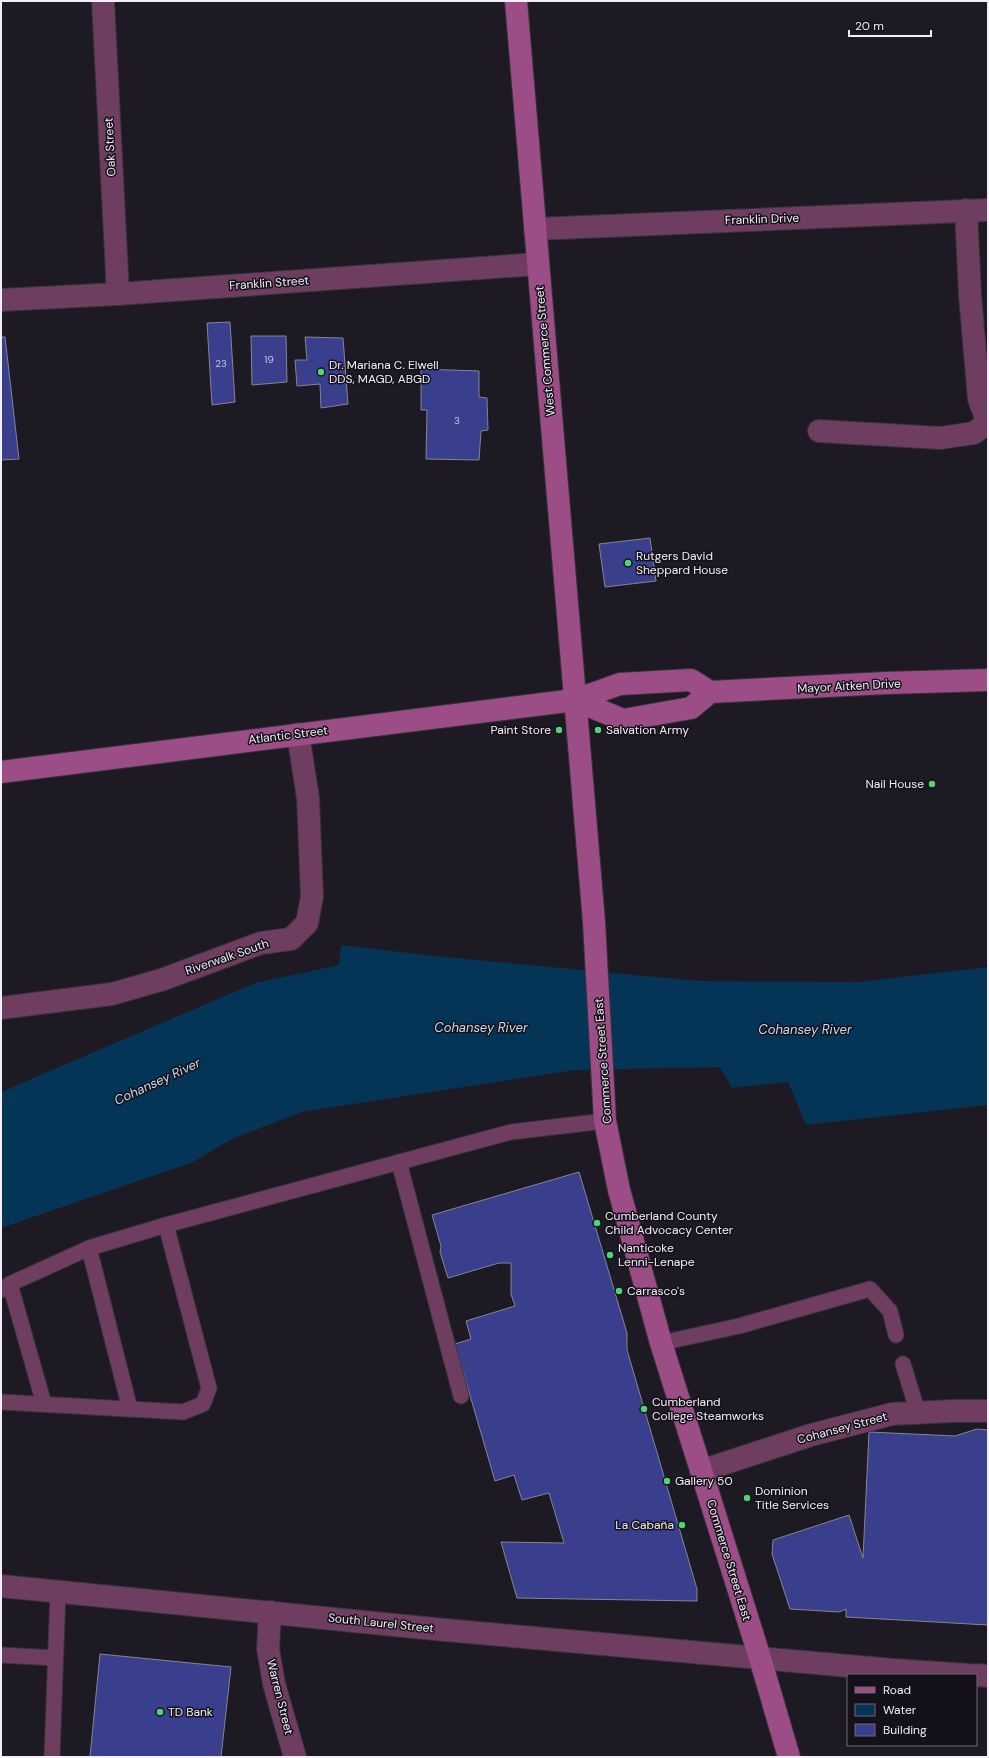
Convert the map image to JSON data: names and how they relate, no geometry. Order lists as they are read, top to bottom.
{
  "streets": {
    "street": [
      "Oak Street",
      "Franklin Drive",
      "Franklin Street",
      "West Commerce Street",
      "Mayor Aitken Drive",
      "Atlantic Street",
      "Riverwalk South",
      "Commerce Street East",
      "Cohansey Street",
      "South Laurel Street",
      "Warren Street"
    ]
  },
  "crossings": [
    ["Oak Street", "Franklin Street"],
    ["Franklin Drive", "West Commerce Street"],
    ["Franklin Street", "West Commerce Street"],
    ["West Commerce Street", "Atlantic Street"],
    ["West Commerce Street", "Commerce Street East"],
    ["Atlantic Street", "Riverwalk South"],
    ["Atlantic Street", "Commerce Street East"],
    ["Commerce Street East", "Cohansey Street"],
    ["Commerce Street East", "South Laurel Street"],
    ["South Laurel Street", "Warren Street"]
  ],
  "water": ["Cohansey River"],
  "places": [
    "Dr. Mariana C. Elwell DDS, MAGD, ABGD",
    "Rutgers David Sheppard House",
    "Paint Store",
    "Salvation Army",
    "Nail House",
    "Cumberland County Child Advocacy Center",
    "Nanticoke Lenni-Lenape",
    "Carrasco's",
    "Cumberland College Steamworks",
    "Gallery 50",
    "Dominion Title Services",
    "La Cabaña",
    "TD Bank"
  ],
  "house_numbers": ["19", "23", "3"],
  "legend": ["Road", "Water", "Building"],
  "scale_bar": "20 m"
}
